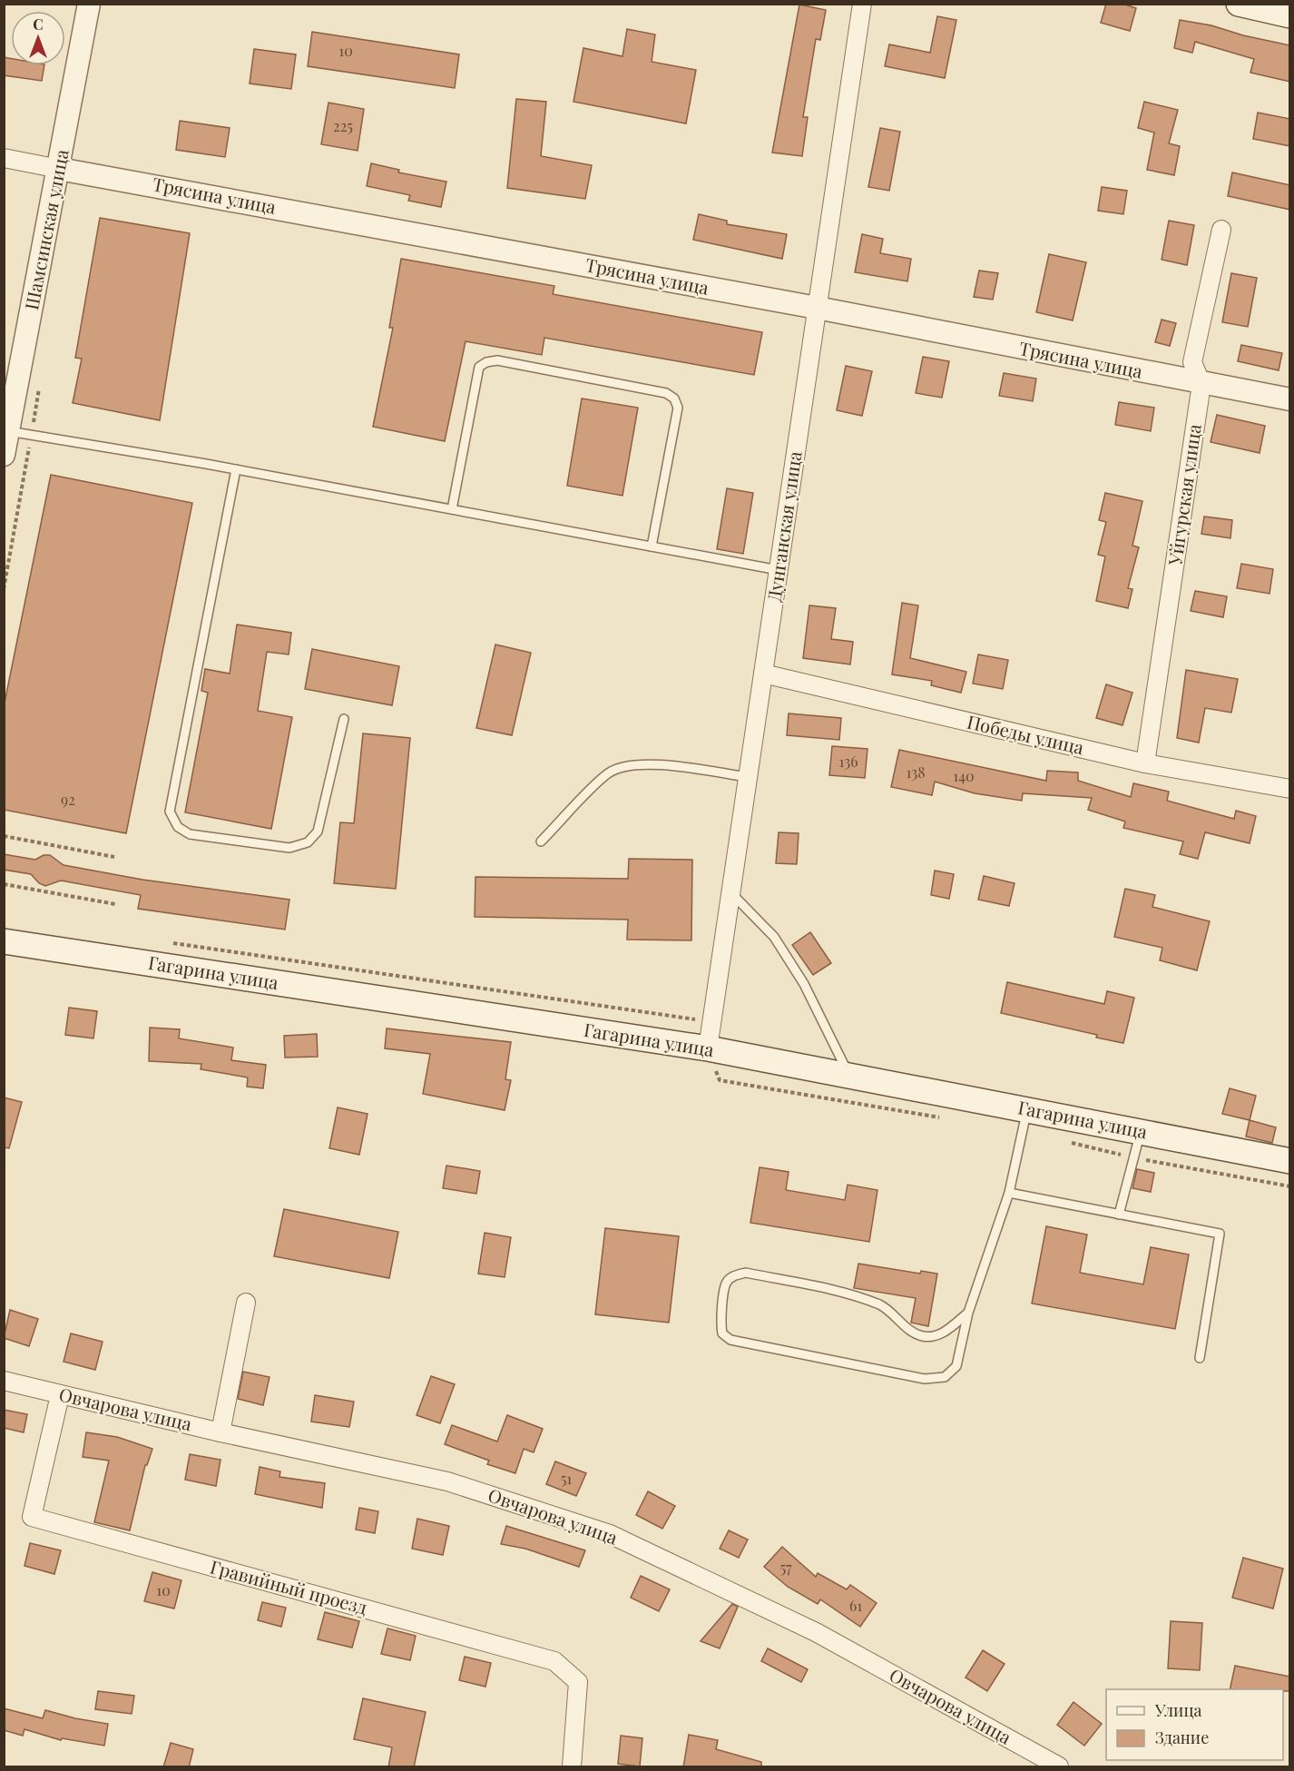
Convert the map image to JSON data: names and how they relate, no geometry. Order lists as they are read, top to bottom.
{
  "streets": {
    "main road": ["Гагарина улица"],
    "street": [
      "Трясина улица",
      "Шамсинская улица",
      "Уйгурская улица",
      "Дунганская улица",
      "Победы улица",
      "Овчарова улица",
      "Гравийный проезд"
    ]
  },
  "crossings": [
    ["Трясина улица", "Шамсинская улица"],
    ["Трясина улица", "Уйгурская улица"],
    ["Трясина улица", "Дунганская улица"],
    ["Уйгурская улица", "Победы улица"],
    ["Дунганская улица", "Победы улица"],
    ["Дунганская улица", "Гагарина улица"],
    ["Овчарова улица", "Гравийный проезд"]
  ],
  "house_numbers": [
    "10",
    "225",
    "136",
    "138",
    "140",
    "92",
    "51",
    "57",
    "10",
    "61"
  ],
  "legend": ["Улица", "Здание"],
  "north": "top"
}
